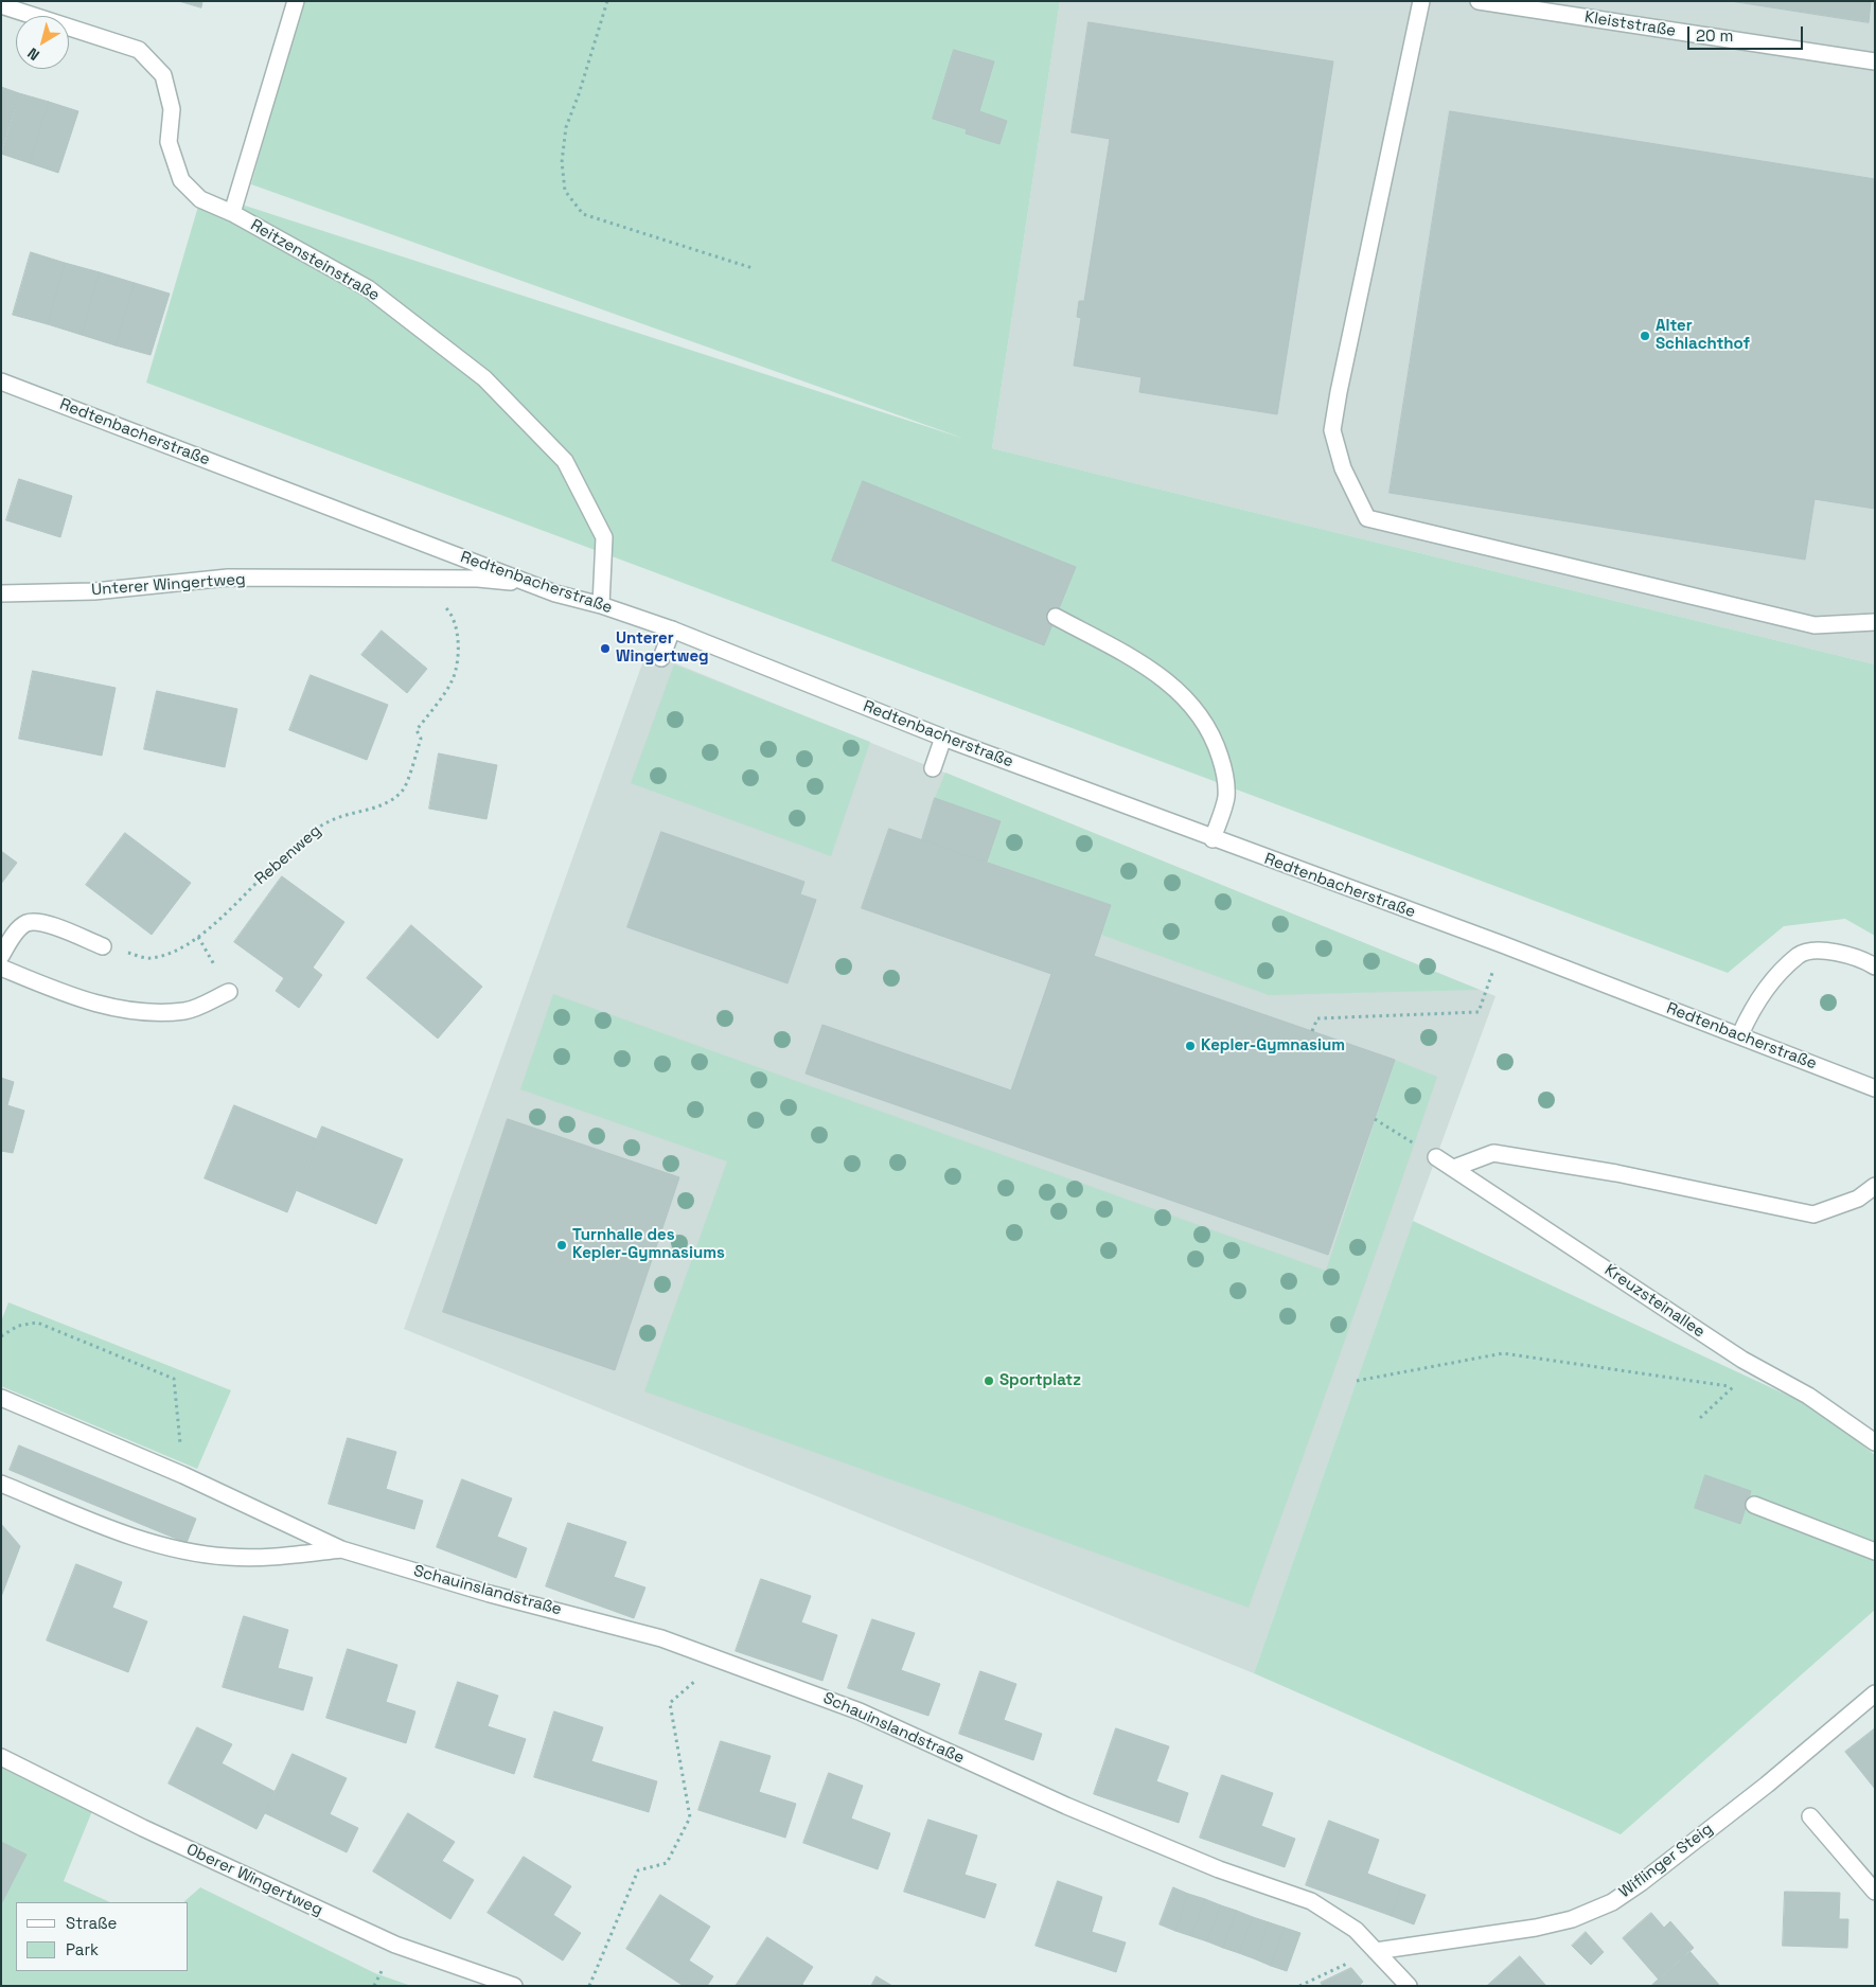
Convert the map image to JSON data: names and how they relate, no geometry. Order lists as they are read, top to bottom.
{
  "streets": {
    "street": [
      "Kleiststraße",
      "Reitzensteinstraße",
      "Redtenbacherstraße",
      "Unterer Wingertweg",
      "Kreuzsteinallee",
      "Schauinslandstraße",
      "Wiflinger Steig",
      "Oberer Wingertweg"
    ],
    "path": ["Rebenweg"]
  },
  "crossings": [
    ["Reitzensteinstraße", "Redtenbacherstraße"],
    ["Redtenbacherstraße", "Unterer Wingertweg"],
    ["Unterer Wingertweg", "Rebenweg"],
    ["Schauinslandstraße", "Wiflinger Steig"]
  ],
  "places": [
    "Alter Schlachthof",
    "Unterer Wingertweg",
    "Kepler-Gymnasium",
    "Turnhalle des Kepler-Gymnasiums",
    "Sportplatz"
  ],
  "legend": ["Straße", "Park"],
  "scale_bar": "20 m",
  "north": "bottom left"
}
